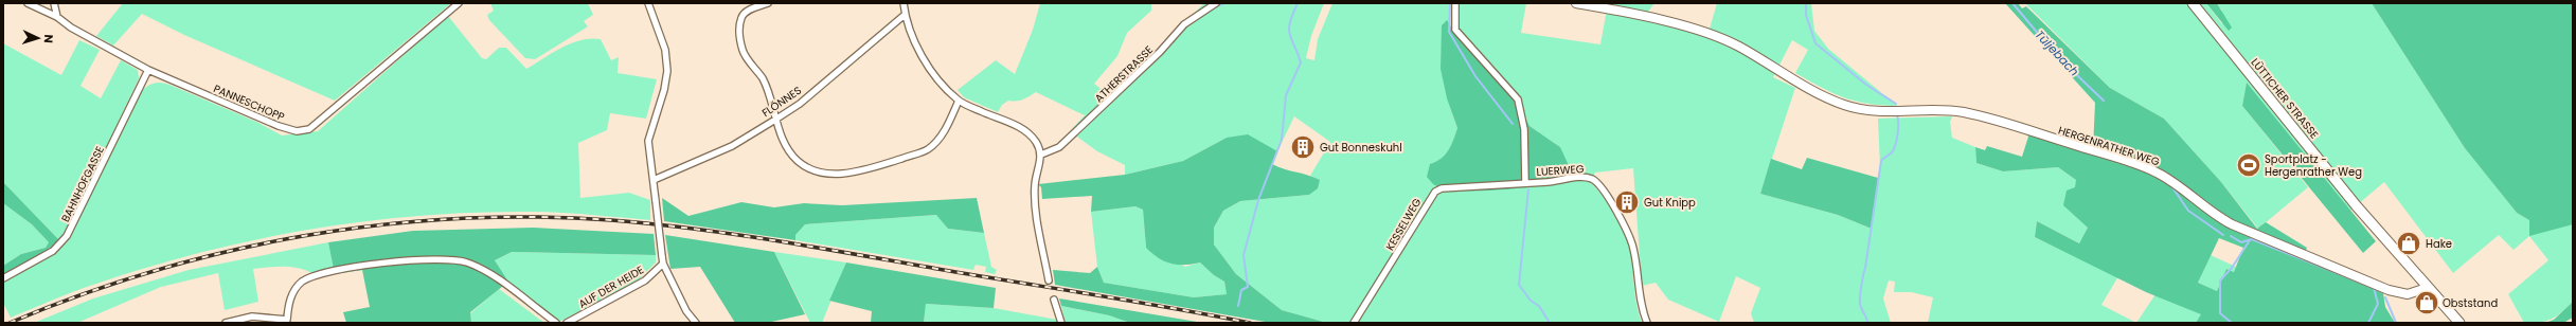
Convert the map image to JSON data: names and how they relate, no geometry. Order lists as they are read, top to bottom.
{
  "streets": {
    "main road": ["LÜTTICHER STRASSE"],
    "street": [
      "ATHERSTRASSE",
      "FLÖNNES",
      "PANNESCHOPP",
      "HERGENRATHER WEG",
      "LUERWEG",
      "BAHNHOFGASSE",
      "KESSELWEG",
      "AUF DER HEIDE"
    ]
  },
  "crossings": [
    ["LÜTTICHER STRASSE", "HERGENRATHER WEG"],
    ["PANNESCHOPP", "BAHNHOFGASSE"],
    ["LUERWEG", "KESSELWEG"]
  ],
  "water": ["Tüljebach"],
  "places": {
    "building": ["Gut Bonneskuhl", "Gut Knipp"],
    "sports": ["Sportplatz - Hergenrather Weg"],
    "shop": ["Hake", "Obststand"]
  },
  "north": "right"
}
